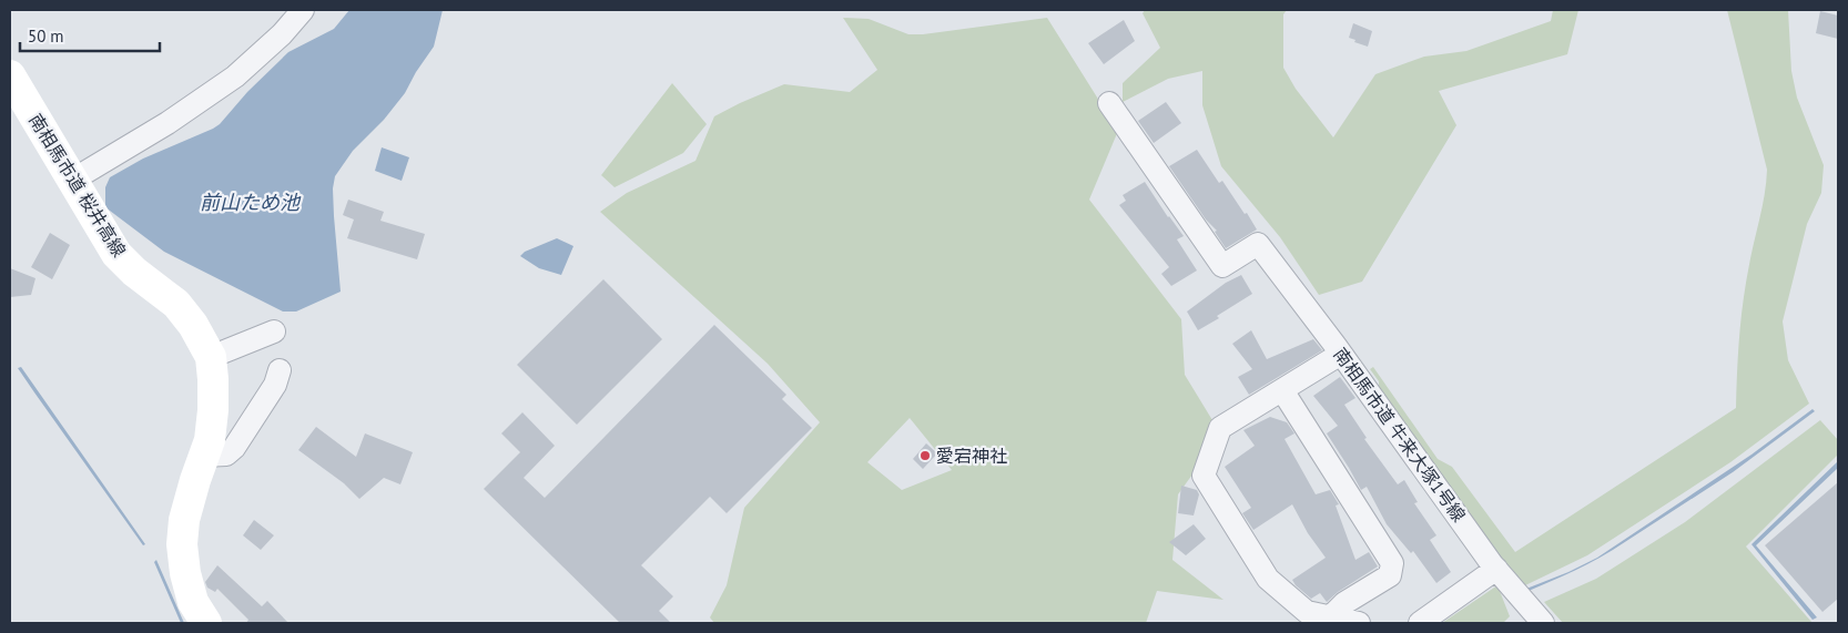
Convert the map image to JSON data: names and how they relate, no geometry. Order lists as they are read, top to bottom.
{
  "streets": {
    "street": ["南相馬市道 桜井高線", "南相馬市道 牛来大塚1号線"]
  },
  "water": ["前山ため池"],
  "places": ["愛宕神社"],
  "scale_bar": "50 m"
}
